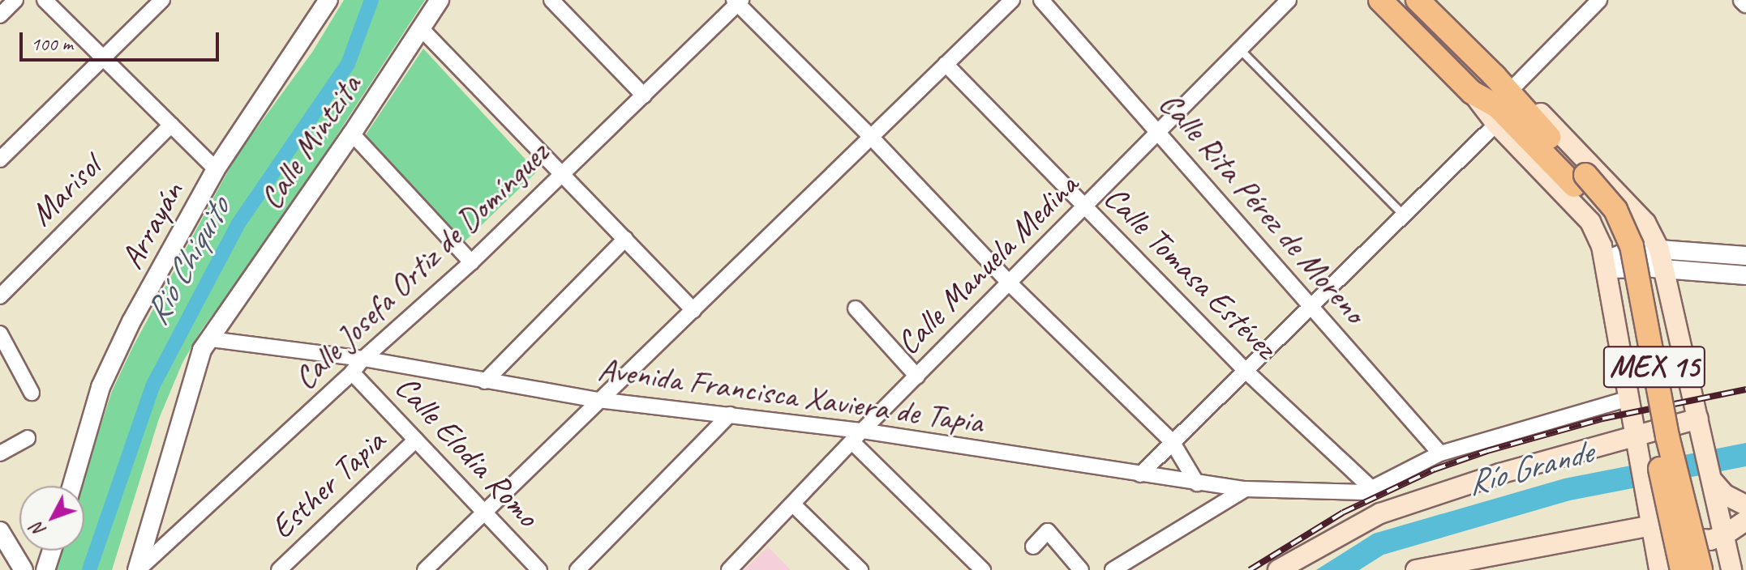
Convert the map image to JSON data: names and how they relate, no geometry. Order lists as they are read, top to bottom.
{
  "streets": {
    "main road": ["MEX 15"],
    "street": [
      "Calle Mintzita",
      "Marisol",
      "Calle Rita Pérez de Moreno",
      "Arrayán",
      "Calle Manuela Medina",
      "Calle Josefa Ortiz de Domínguez",
      "Calle Tomasa Estévez",
      "Avenida Francisca Xaviera de Tapia",
      "Calle Elodia Romo",
      "Esther Tapia"
    ]
  },
  "crossings": [
    ["Calle Mintzita", "Calle Josefa Ortiz de Domínguez"],
    ["Calle Mintzita", "Avenida Francisca Xaviera de Tapia"],
    ["Calle Rita Pérez de Moreno", "Calle Manuela Medina"],
    ["Calle Manuela Medina", "Calle Tomasa Estévez"],
    ["Calle Manuela Medina", "Avenida Francisca Xaviera de Tapia"],
    ["Calle Josefa Ortiz de Domínguez", "Avenida Francisca Xaviera de Tapia"],
    ["Calle Josefa Ortiz de Domínguez", "Calle Elodia Romo"],
    ["Calle Tomasa Estévez", "Avenida Francisca Xaviera de Tapia"],
    ["Calle Elodia Romo", "Esther Tapia"]
  ],
  "water": ["Rió Chiquito", "Río Grande"],
  "scale_bar": "100 m",
  "north": "bottom left"
}
